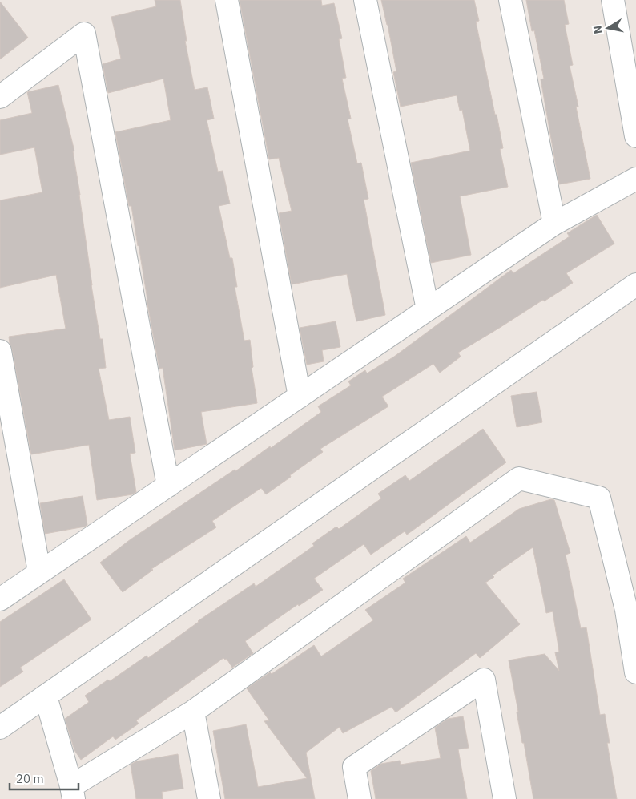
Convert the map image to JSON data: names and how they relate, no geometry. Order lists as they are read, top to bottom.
{
  "scale_bar": "20 m",
  "north": "left"
}
